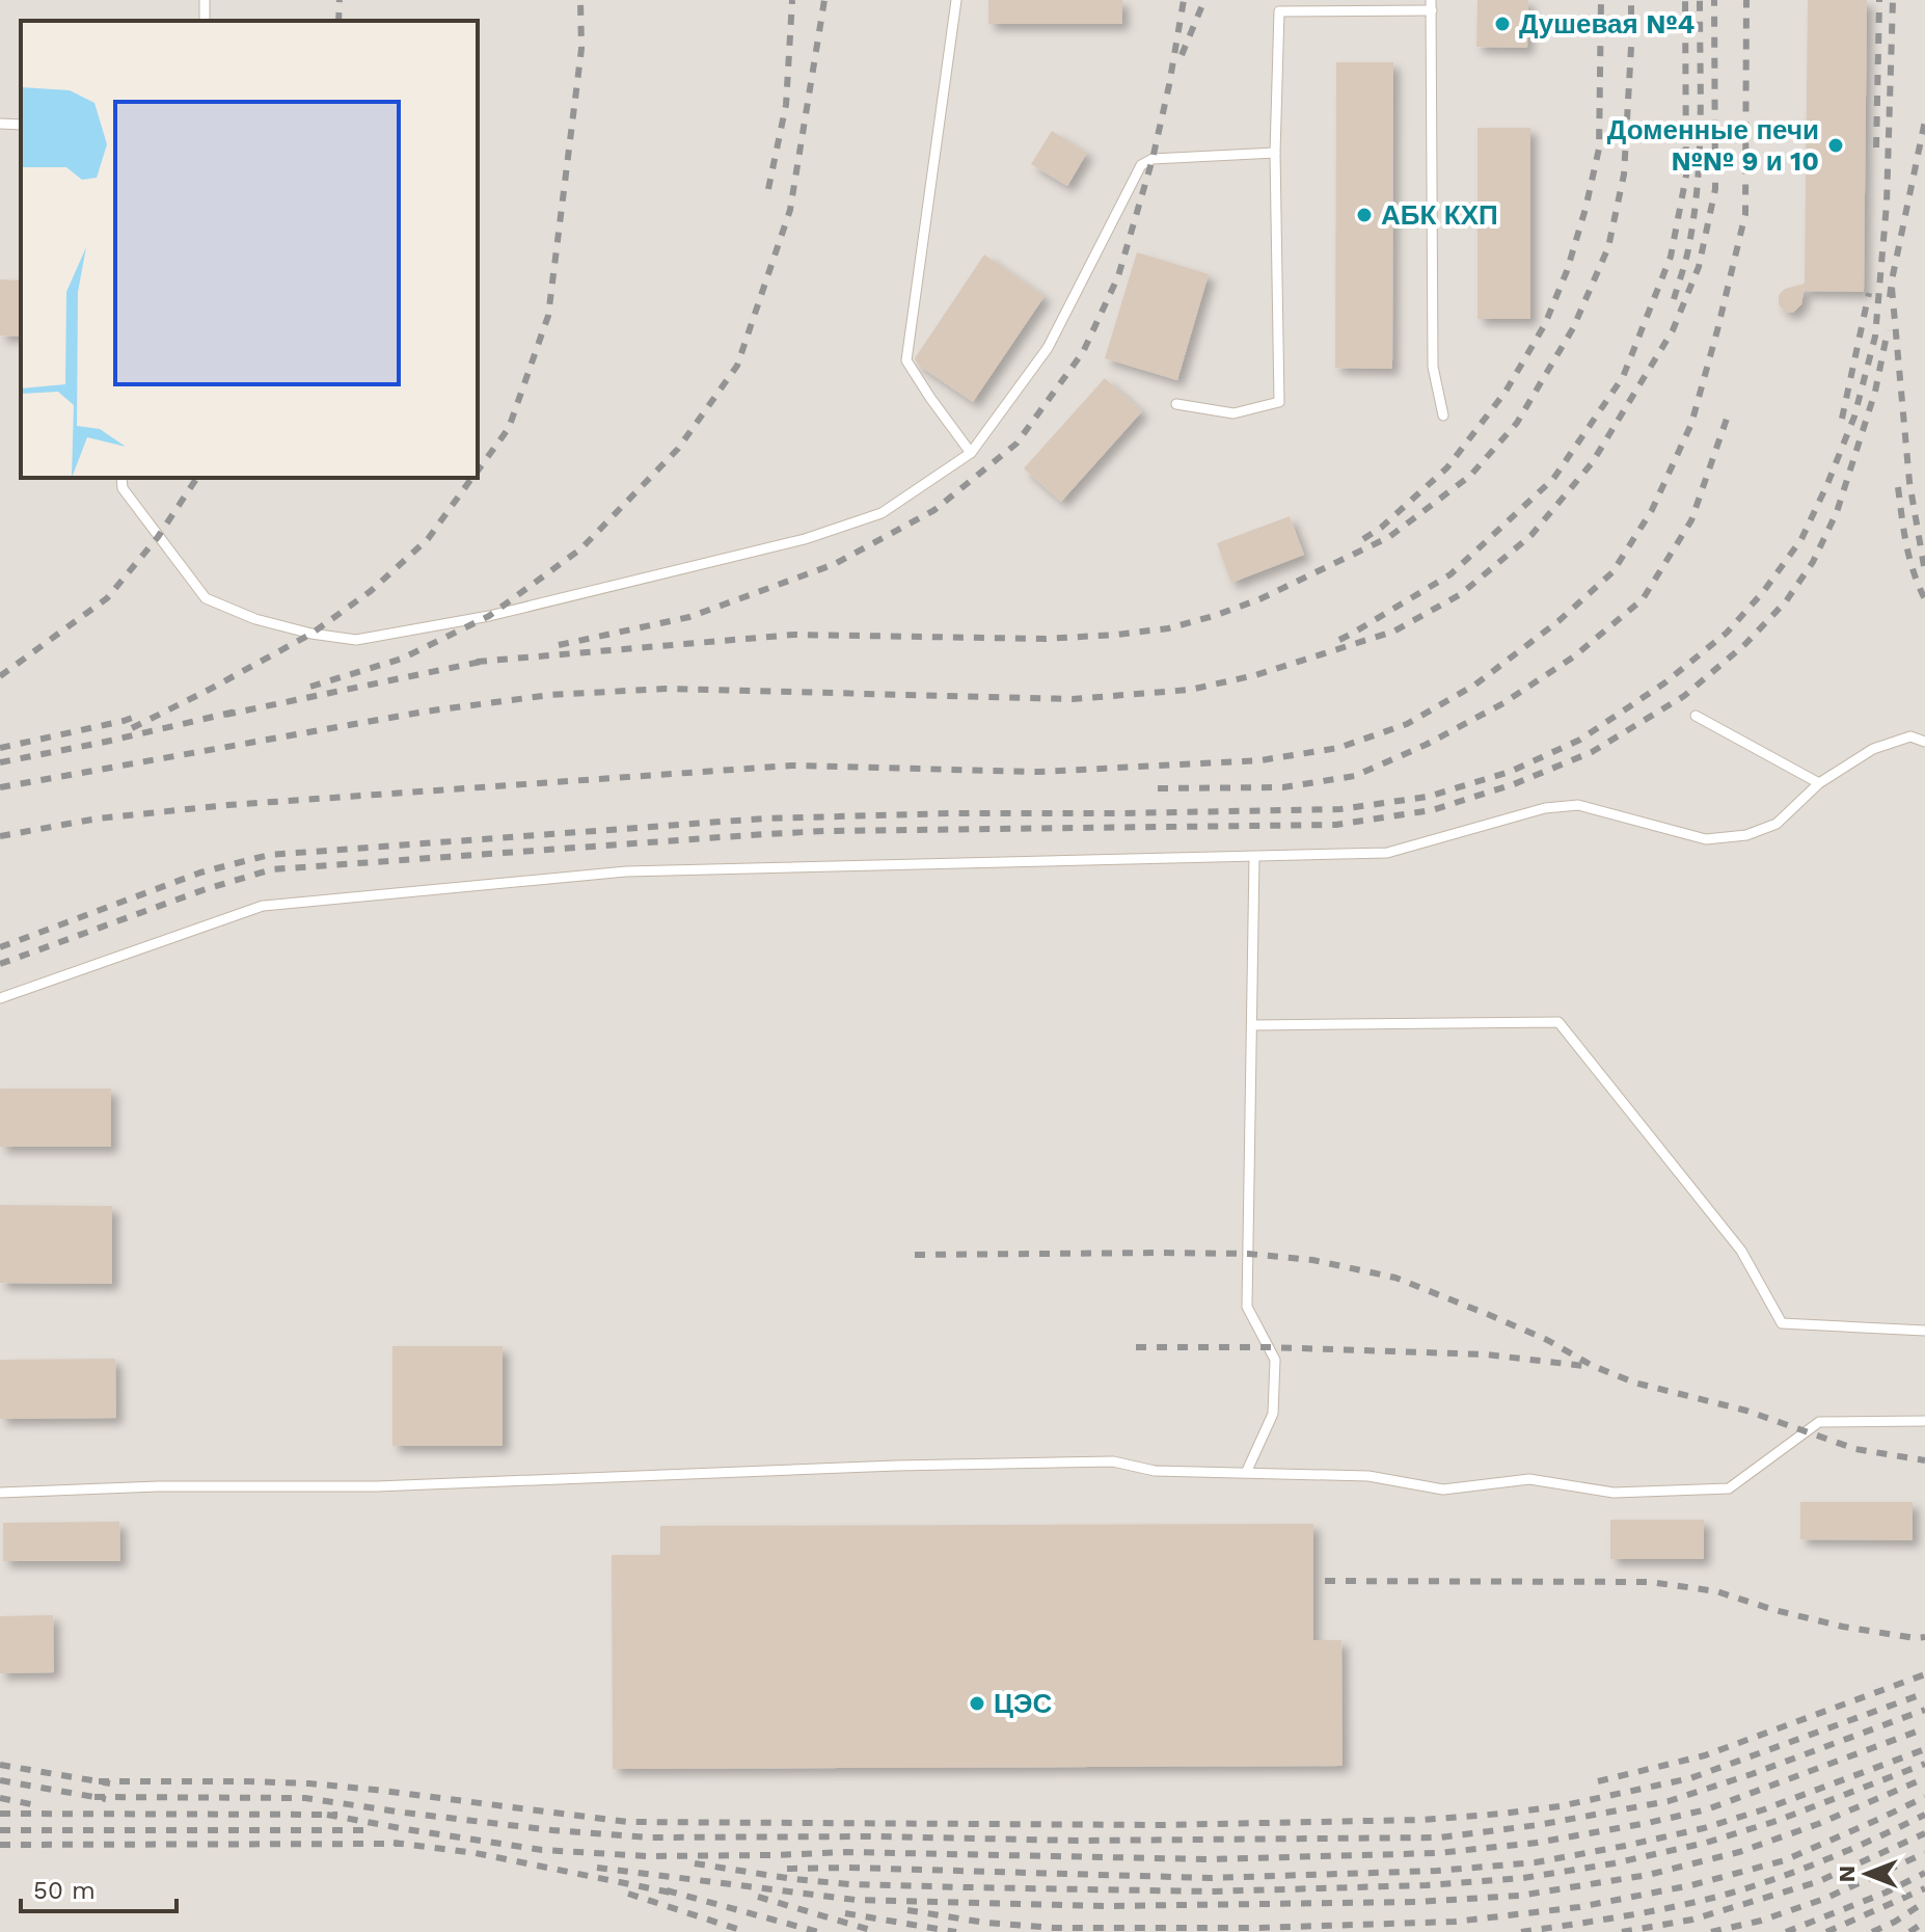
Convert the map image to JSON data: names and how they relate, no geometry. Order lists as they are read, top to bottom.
{
  "places": [
    "Душевая №4",
    "Доменные печи №№ 9 и 10",
    "АБК КХП",
    "ЦЭС"
  ],
  "scale_bar": "50 m",
  "north": "left"
}
